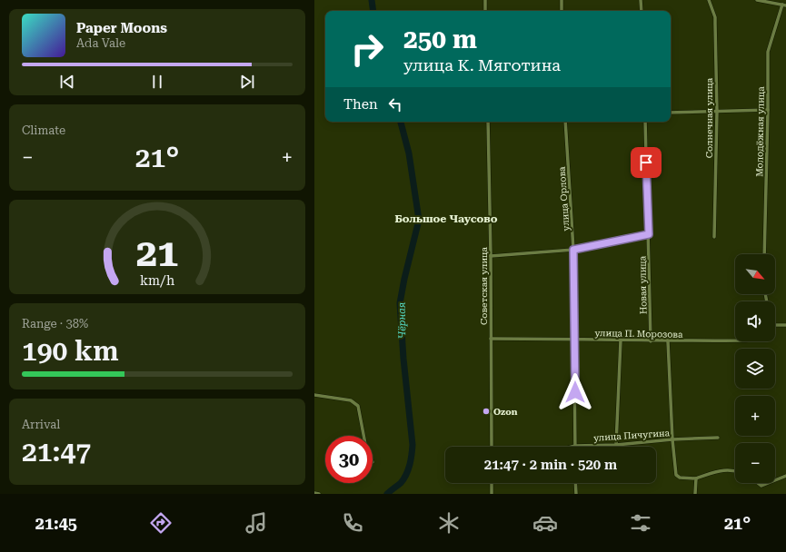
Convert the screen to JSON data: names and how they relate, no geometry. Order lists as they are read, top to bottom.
{
  "streets": {
    "street": [
      "Солнечная улица",
      "Молодёжная улица",
      "улица Орлова",
      "Новая улица",
      "Советская улица",
      "улица П. Морозова",
      "улица Пичугина"
    ]
  },
  "crossings": [
    ["улица Орлова", "улица П. Морозова"],
    ["улица Орлова", "улица Пичугина"],
    ["Новая улица", "улица П. Морозова"],
    ["Советская улица", "улица П. Морозова"]
  ],
  "districts": ["Большое Чаусово"],
  "water": ["Чёрная"],
  "places": ["Ozon"],
  "north": "bottom right",
  "page": {
    "turn": ["250 m", "улица К. Мяготина"],
    "song": ["Paper Moons", "Ada Vale"],
    "then": "Then",
    "tile": [
      "Climate",
      ["Range · 38%", "190 km"],
      ["Arrival", "21:47"]
    ],
    "heat": ["−", "21°", "+"],
    "map_buttons": ["+", "−"],
    "limit": "30",
    "trip": "21:47 · 2 min · 520 m",
    "tabs": ["21:45", "21°"],
    "gauge": ["21", "km/h"]
  }
}
